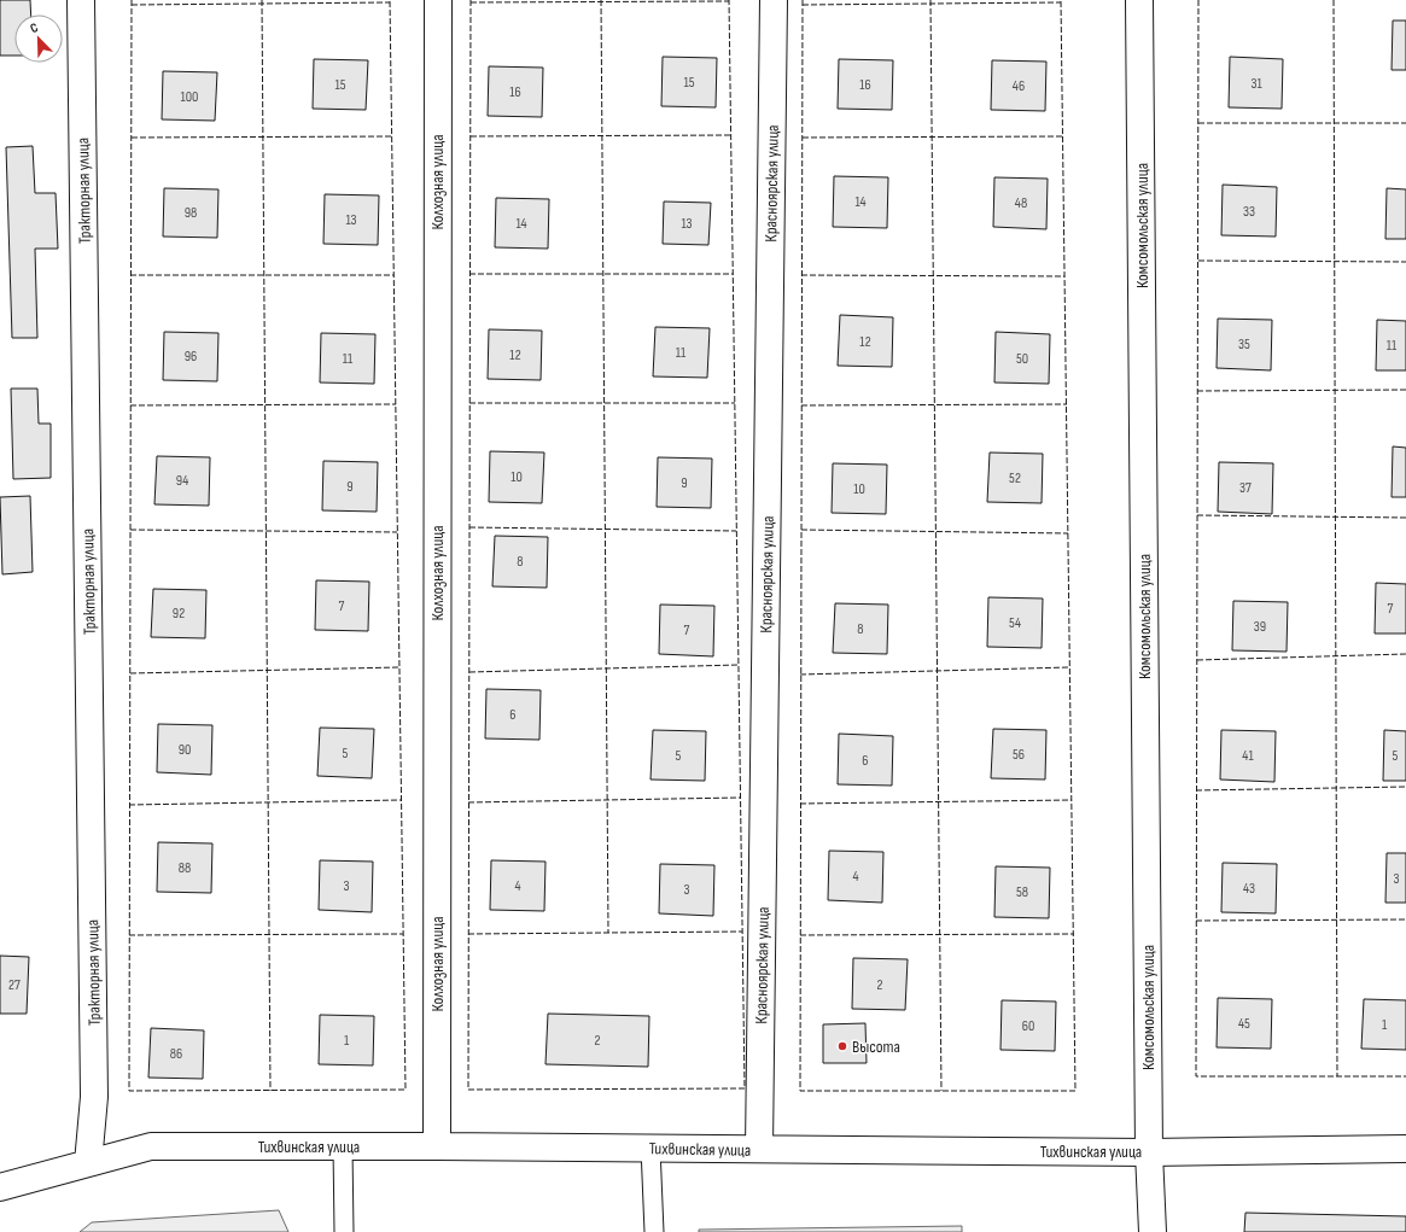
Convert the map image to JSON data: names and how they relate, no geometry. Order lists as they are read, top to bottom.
{
  "streets": {
    "street": [
      "Колхозная улица",
      "Красноярская улица",
      "Тракторная улица",
      "Комсомольская улица",
      "Тихвинская улица"
    ]
  },
  "crossings": [
    ["Колхозная улица", "Тихвинская улица"],
    ["Красноярская улица", "Тихвинская улица"],
    ["Тракторная улица", "Тихвинская улица"],
    ["Комсомольская улица", "Тихвинская улица"]
  ],
  "places": ["Высота"],
  "house_numbers": [
    "15",
    "31",
    "15",
    "16",
    "46",
    "16",
    "100",
    "14",
    "48",
    "33",
    "98",
    "13",
    "14",
    "13",
    "12",
    "35",
    "11",
    "11",
    "12",
    "96",
    "11",
    "50",
    "10",
    "52",
    "94",
    "9",
    "9",
    "37",
    "10",
    "8",
    "7",
    "7",
    "92",
    "54",
    "39",
    "8",
    "7",
    "6",
    "90",
    "5",
    "56",
    "5",
    "41",
    "5",
    "6",
    "88",
    "4",
    "3",
    "3",
    "4",
    "43",
    "3",
    "58",
    "27",
    "2",
    "45",
    "1",
    "60",
    "1",
    "2",
    "86"
  ],
  "north": "top left"
}
